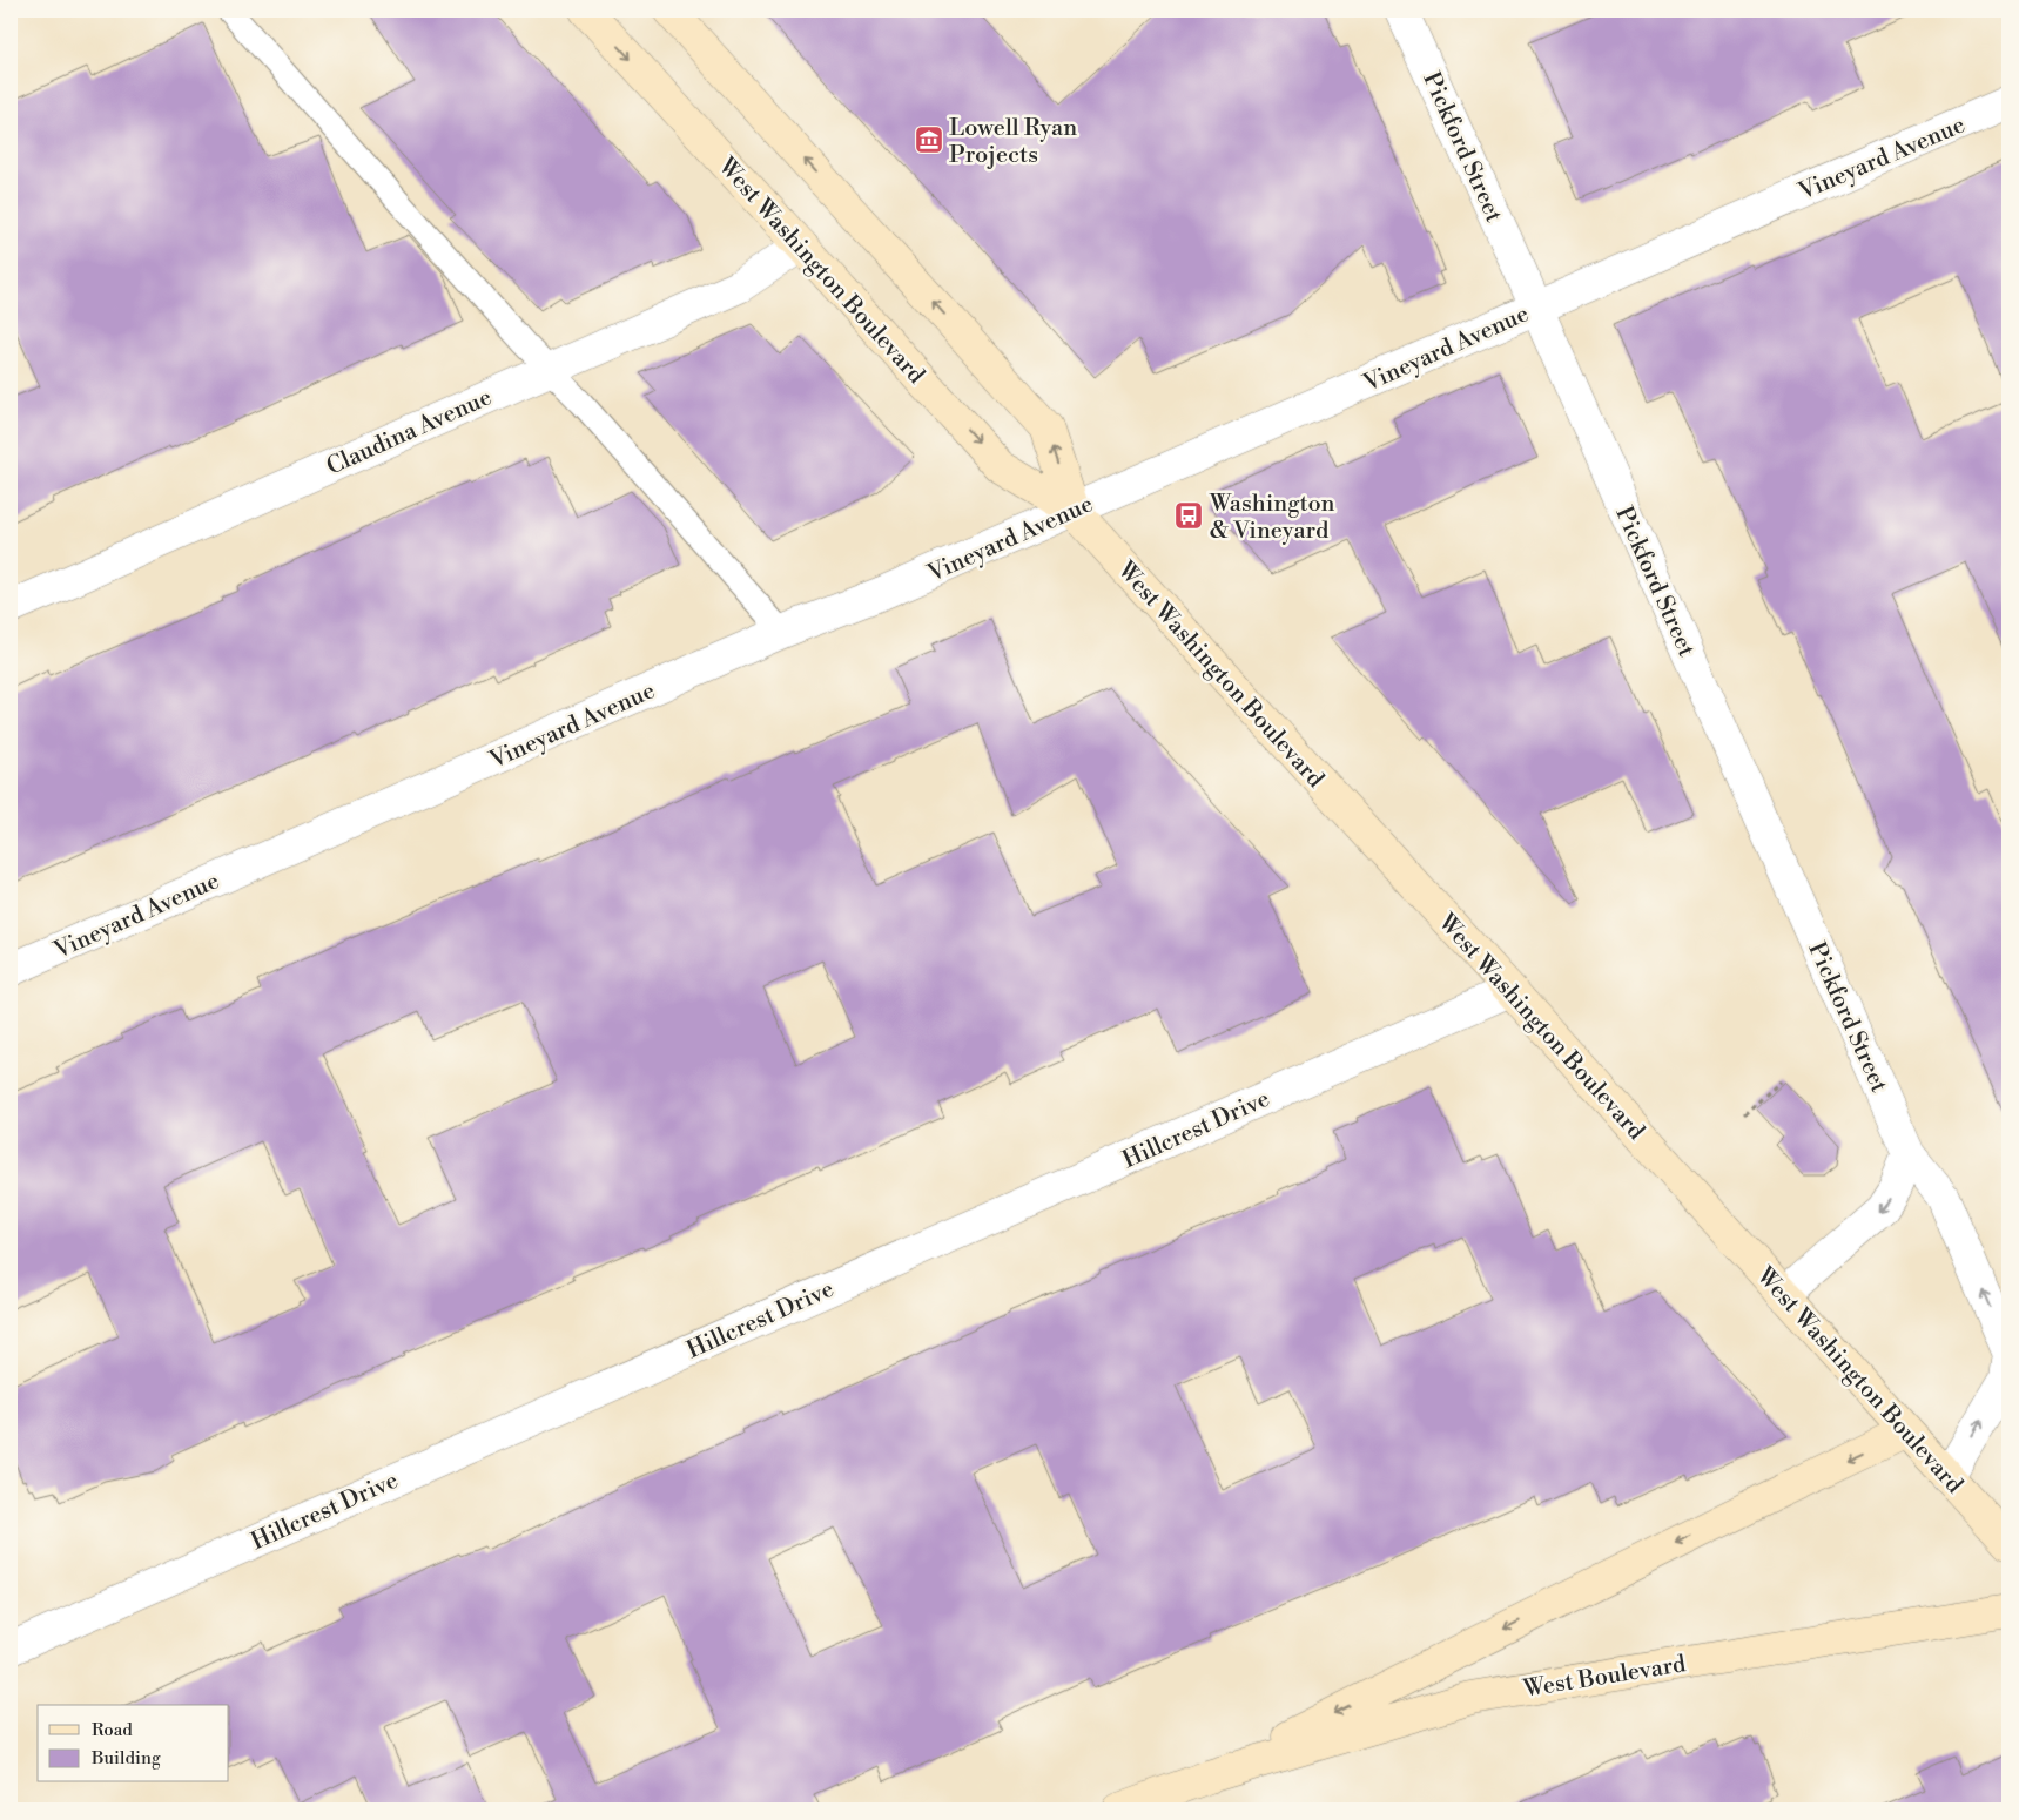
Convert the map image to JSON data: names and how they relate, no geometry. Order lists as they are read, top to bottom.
{
  "streets": {
    "main road": ["West Washington Boulevard", "West Boulevard"],
    "street": [
      "Pickford Street",
      "Vineyard Avenue",
      "Claudina Avenue",
      "Hillcrest Drive"
    ]
  },
  "crossings": [
    ["Pickford Street", "Vineyard Avenue"],
    ["Vineyard Avenue", "West Washington Boulevard"],
    ["West Washington Boulevard", "Claudina Avenue"],
    ["West Washington Boulevard", "Hillcrest Drive"],
    ["West Washington Boulevard", "West Boulevard"]
  ],
  "places": {
    "museum": ["Lowell Ryan Projects"],
    "bus stop": ["Washington & Vineyard"]
  },
  "legend": ["Road", "Building"]
}
